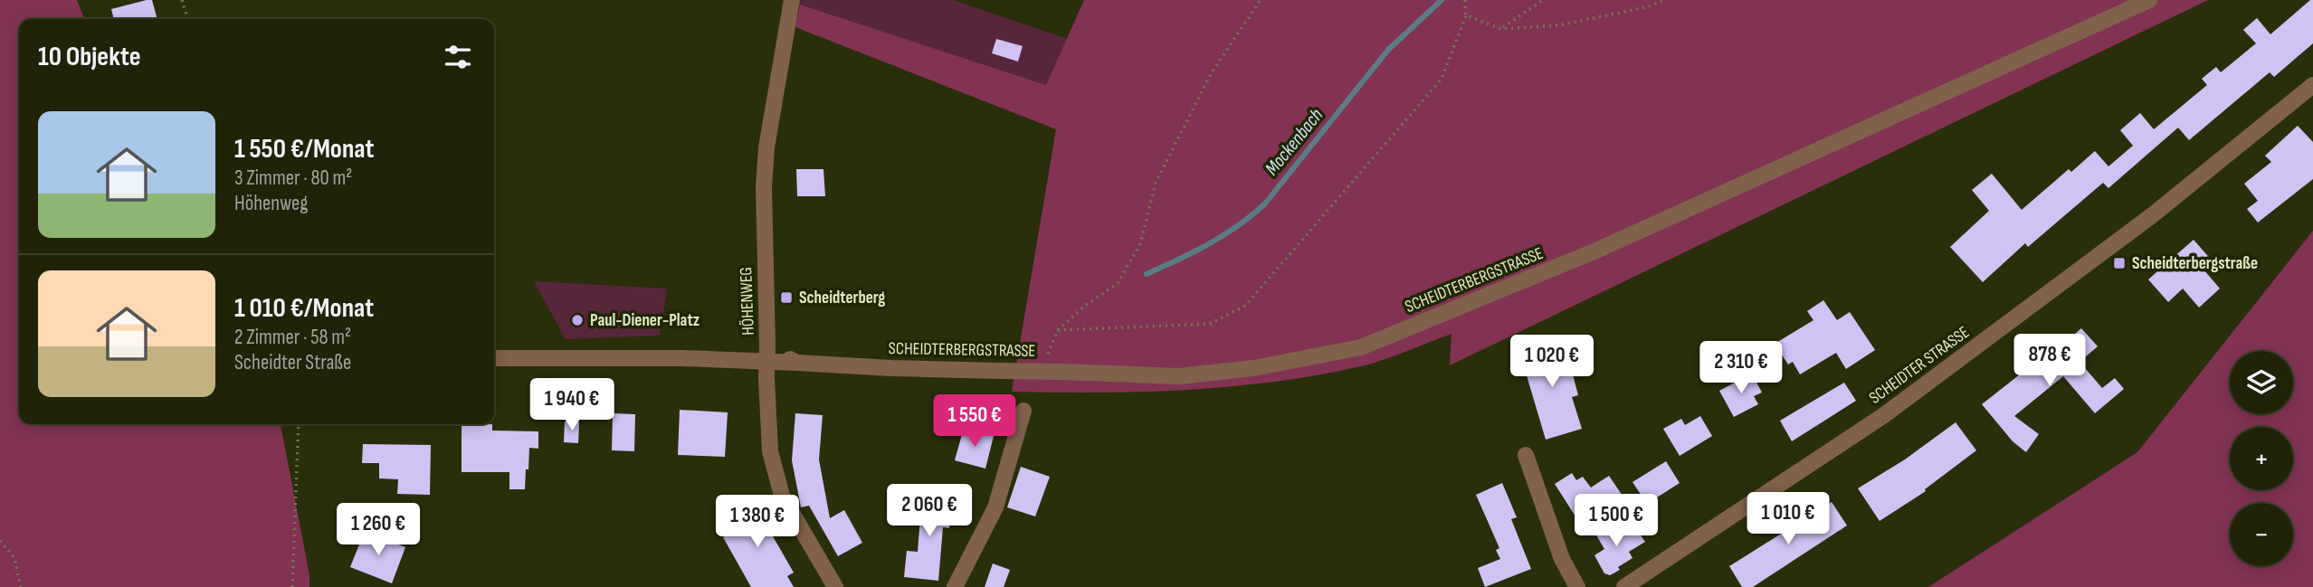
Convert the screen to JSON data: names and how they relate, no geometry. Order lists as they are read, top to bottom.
{
  "streets": {
    "street": ["SCHEIDTERBERGSTRASSE", "HÖHENWEG", "SCHEIDTER STRASSE"]
  },
  "crossings": [
    ["SCHEIDTERBERGSTRASSE", "HÖHENWEG"]
  ],
  "water": ["Mockenbach"],
  "places": {
    "transit": ["Scheidterbergstraße", "Scheidterberg"],
    "other": ["Paul-Diener-Platz"]
  },
  "page": {
    "heading": "10 Objekte",
    "list": [
      {
        "name": "1 550 €/Monat",
        "note": "3 Zimmer · 80 m² · Höhenweg"
      },
      {
        "name": "1 010 €/Monat",
        "note": "2 Zimmer · 58 m² · Scheidter Straße"
      }
    ],
    "price": [
      "878 €",
      "1 020 €",
      "2 310 €",
      "1 940 €",
      "1 550 €",
      "2 060 €",
      "1 010 €",
      "1 500 €",
      "1 380 €",
      "1 260 €"
    ],
    "map_buttons": ["+", "−"]
  }
}
